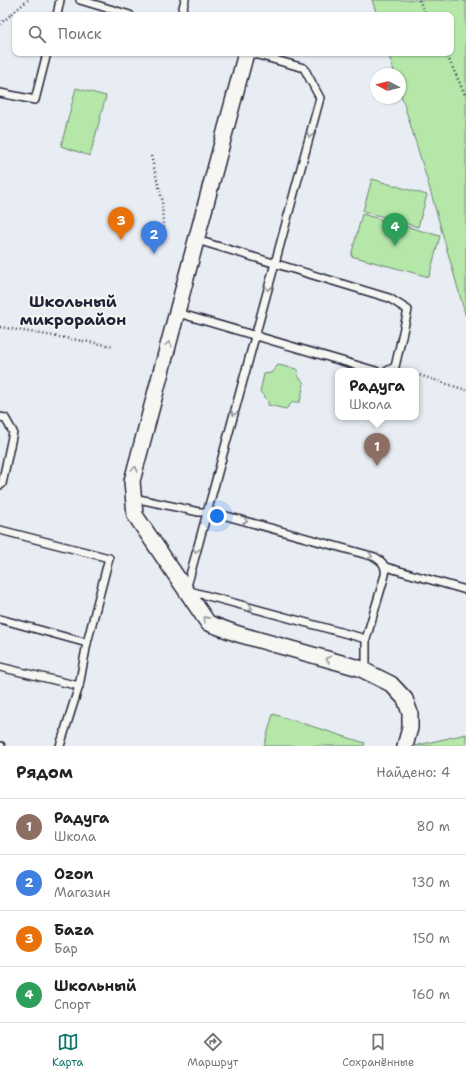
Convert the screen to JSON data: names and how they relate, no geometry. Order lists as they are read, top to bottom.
{
  "districts": ["Школьный микрорайон"],
  "north": "left",
  "page": {
    "search": "Поиск",
    "pins": [
      "3",
      "4",
      "2",
      "1"
    ],
    "popup": ["Радуга", "Школа"],
    "heading": ["Рядом", "Найдено: 4"],
    "list": [
      {
        "mark": "1",
        "name": "Радуга",
        "note": "Школа",
        "value": "80 m"
      },
      {
        "mark": "2",
        "name": "Ozon",
        "note": "Магазин",
        "value": "130 m"
      },
      {
        "mark": "3",
        "name": "Баza",
        "note": "Бар",
        "value": "150 m"
      },
      {
        "mark": "4",
        "name": "Школьный",
        "note": "Спорт",
        "value": "160 m"
      }
    ],
    "nav": ["Карта", "Маршрут", "Сохранённые"]
  }
}
